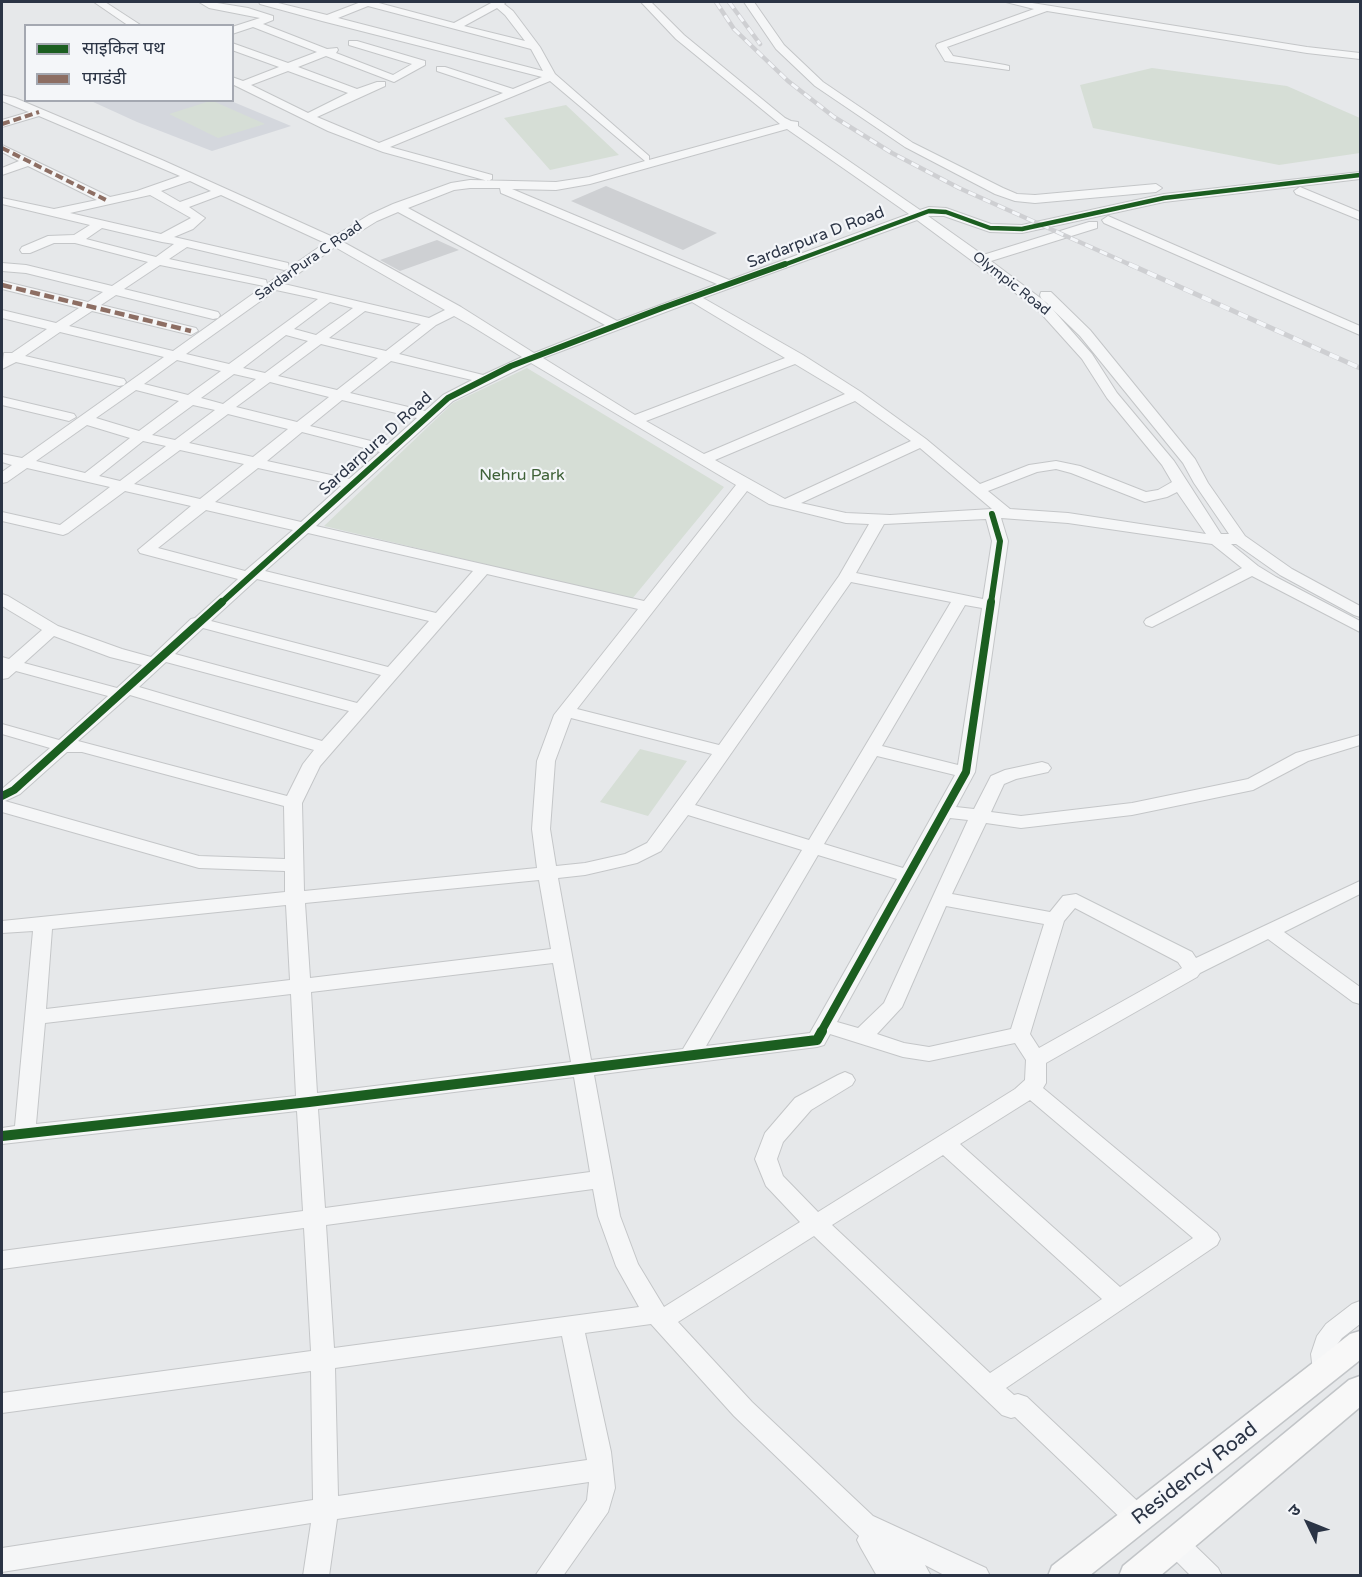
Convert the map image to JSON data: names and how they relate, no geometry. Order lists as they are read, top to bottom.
{
  "streets": {
    "main road": ["Residency Road"],
    "street": ["Sardarpura D Road", "SardarPura C Road", "Olympic Road"]
  },
  "crossings": [
    ["Sardarpura D Road", "Olympic Road"],
    ["SardarPura C Road", "Olympic Road"]
  ],
  "parks": ["Nehru Park"],
  "legend": ["साइकिल पथ", "पगडंडी"],
  "north": "top left"
}
